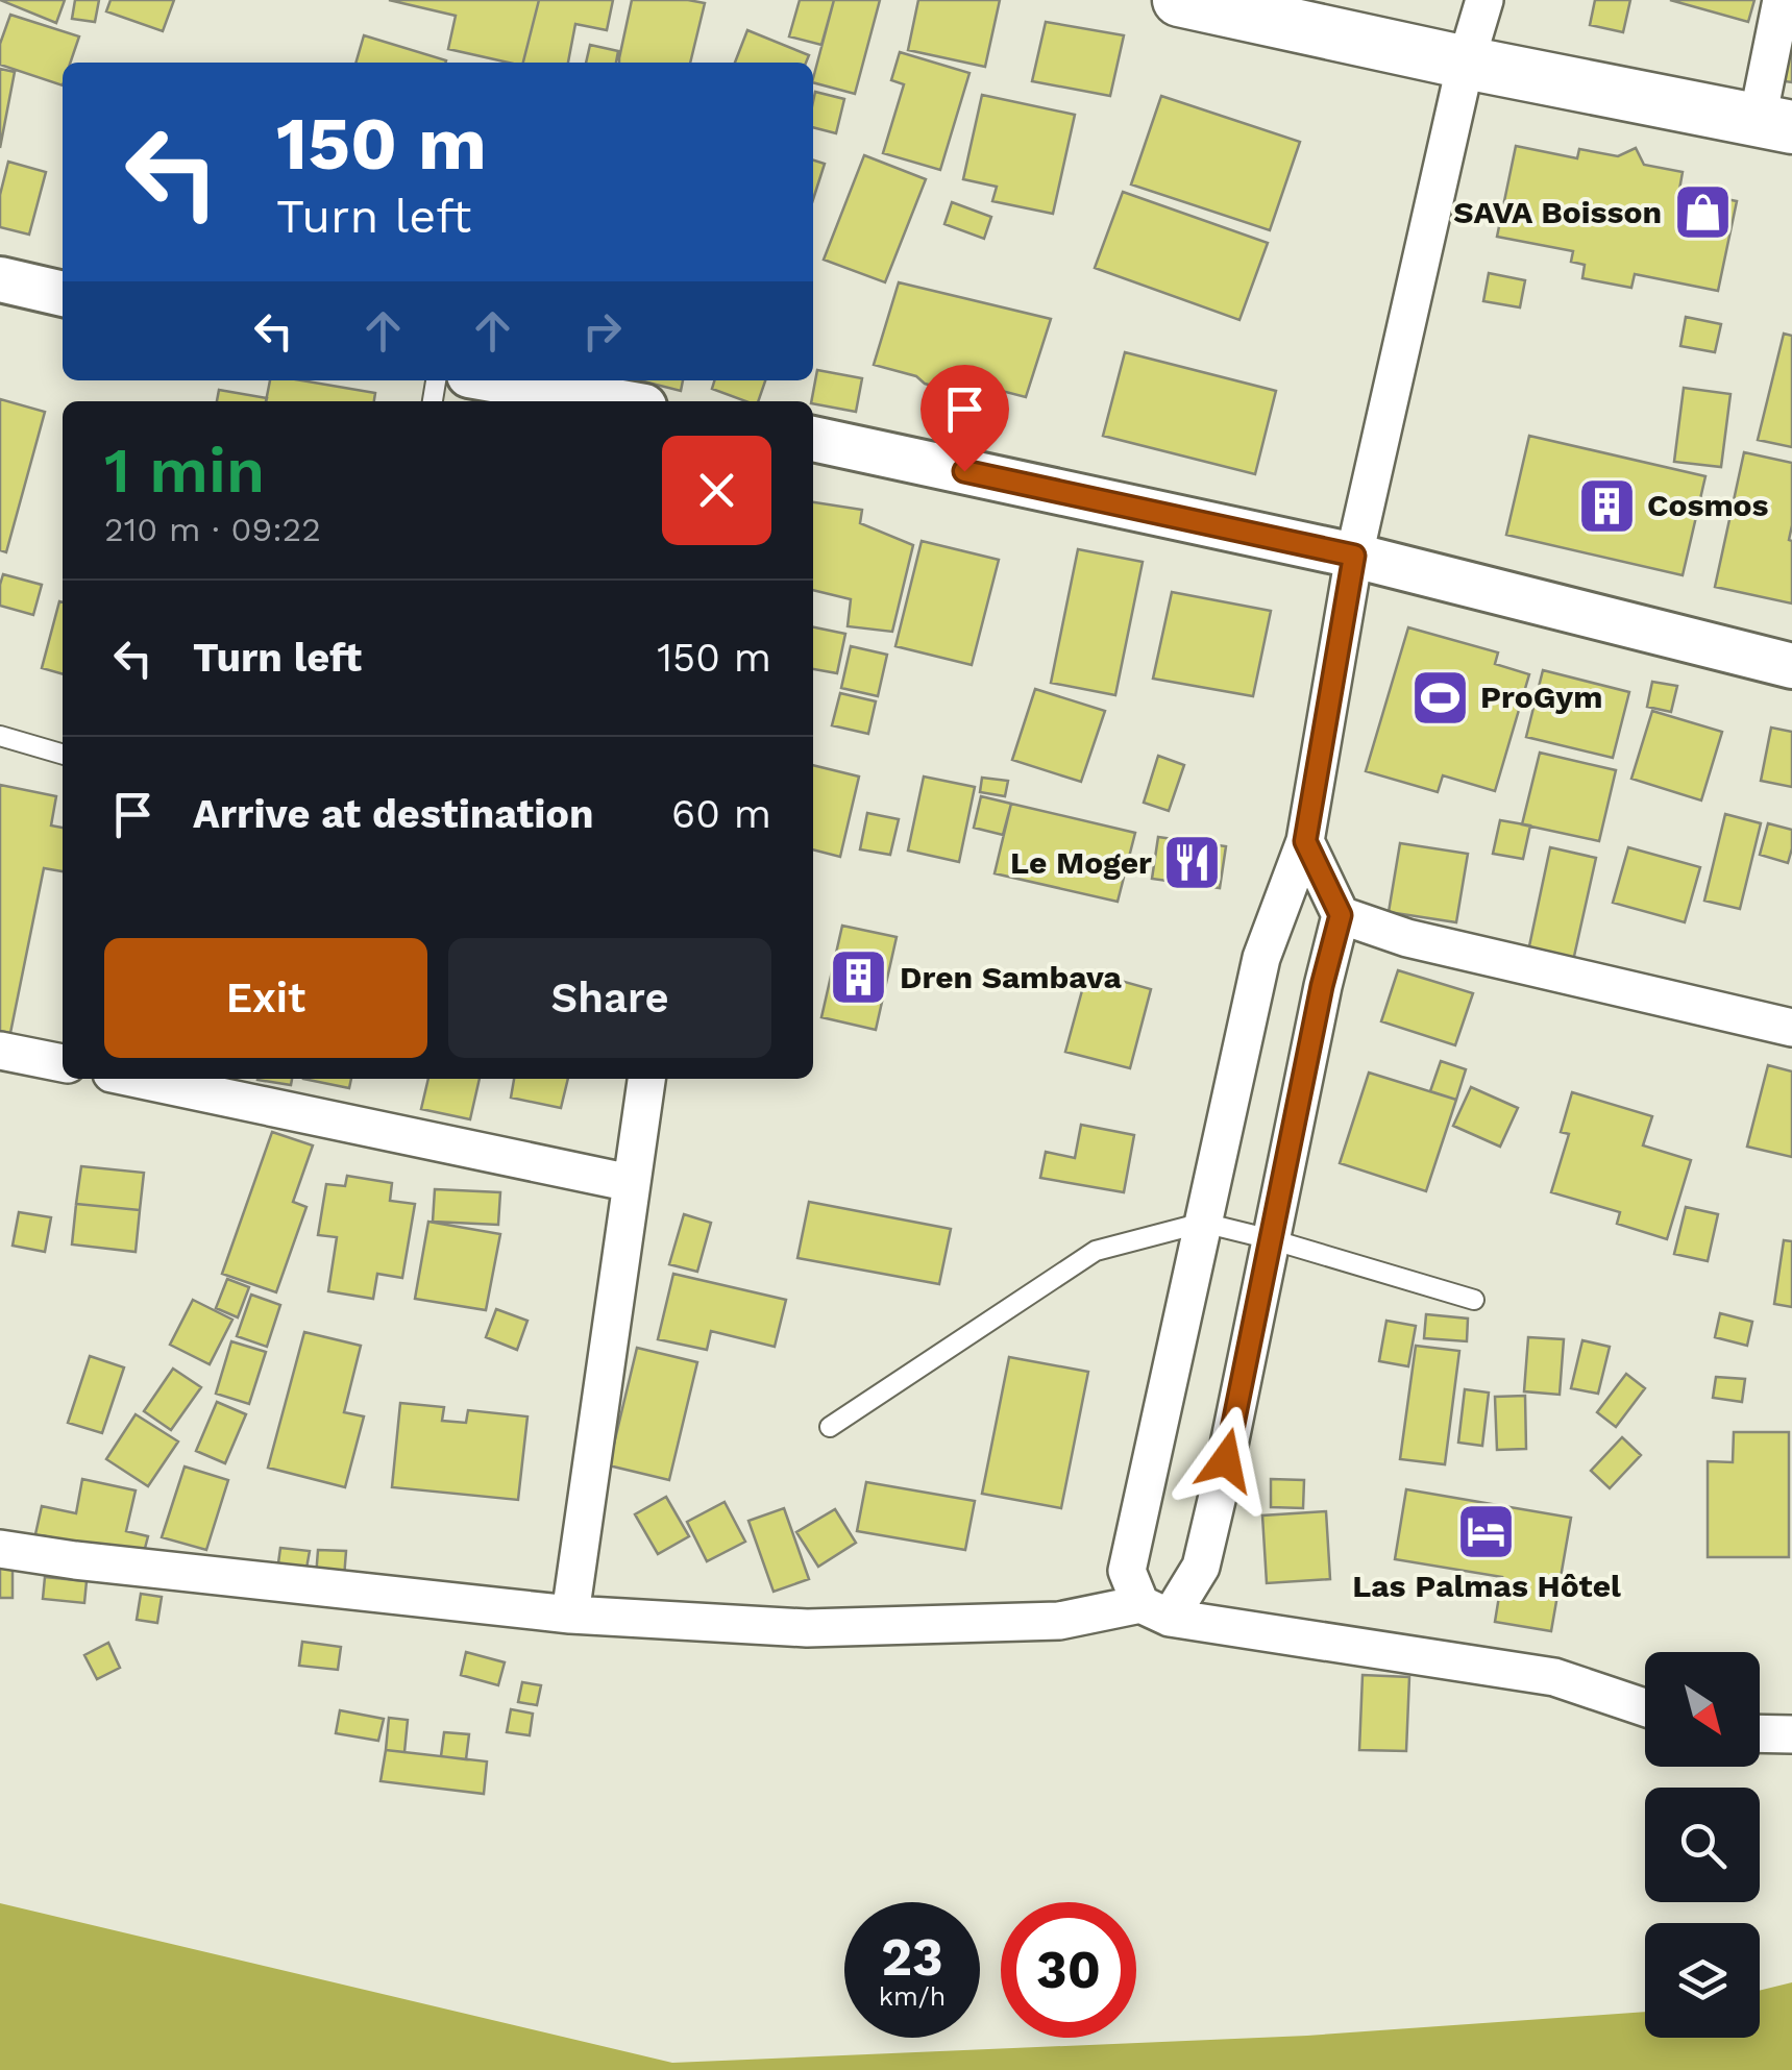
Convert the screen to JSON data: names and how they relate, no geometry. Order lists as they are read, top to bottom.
{
  "places": {
    "shop": ["SAVA Boisson"],
    "building": ["Cosmos", "Dren Sambava"],
    "sports": ["ProGym"],
    "restaurant": ["Le Moger"],
    "hotel": ["Las Palmas Hôtel"]
  },
  "north": "bottom right",
  "page": {
    "turn": ["150 m", "Turn left"],
    "heading": ["1 min", "210 m · 09:22"],
    "list": [
      {
        "name": "Turn left",
        "value": "150 m"
      },
      {
        "name": "Arrive at destination",
        "value": "60 m"
      }
    ],
    "buttons": ["Exit", "Share"],
    "speed": "23 km/h",
    "limit": "30"
  }
}
